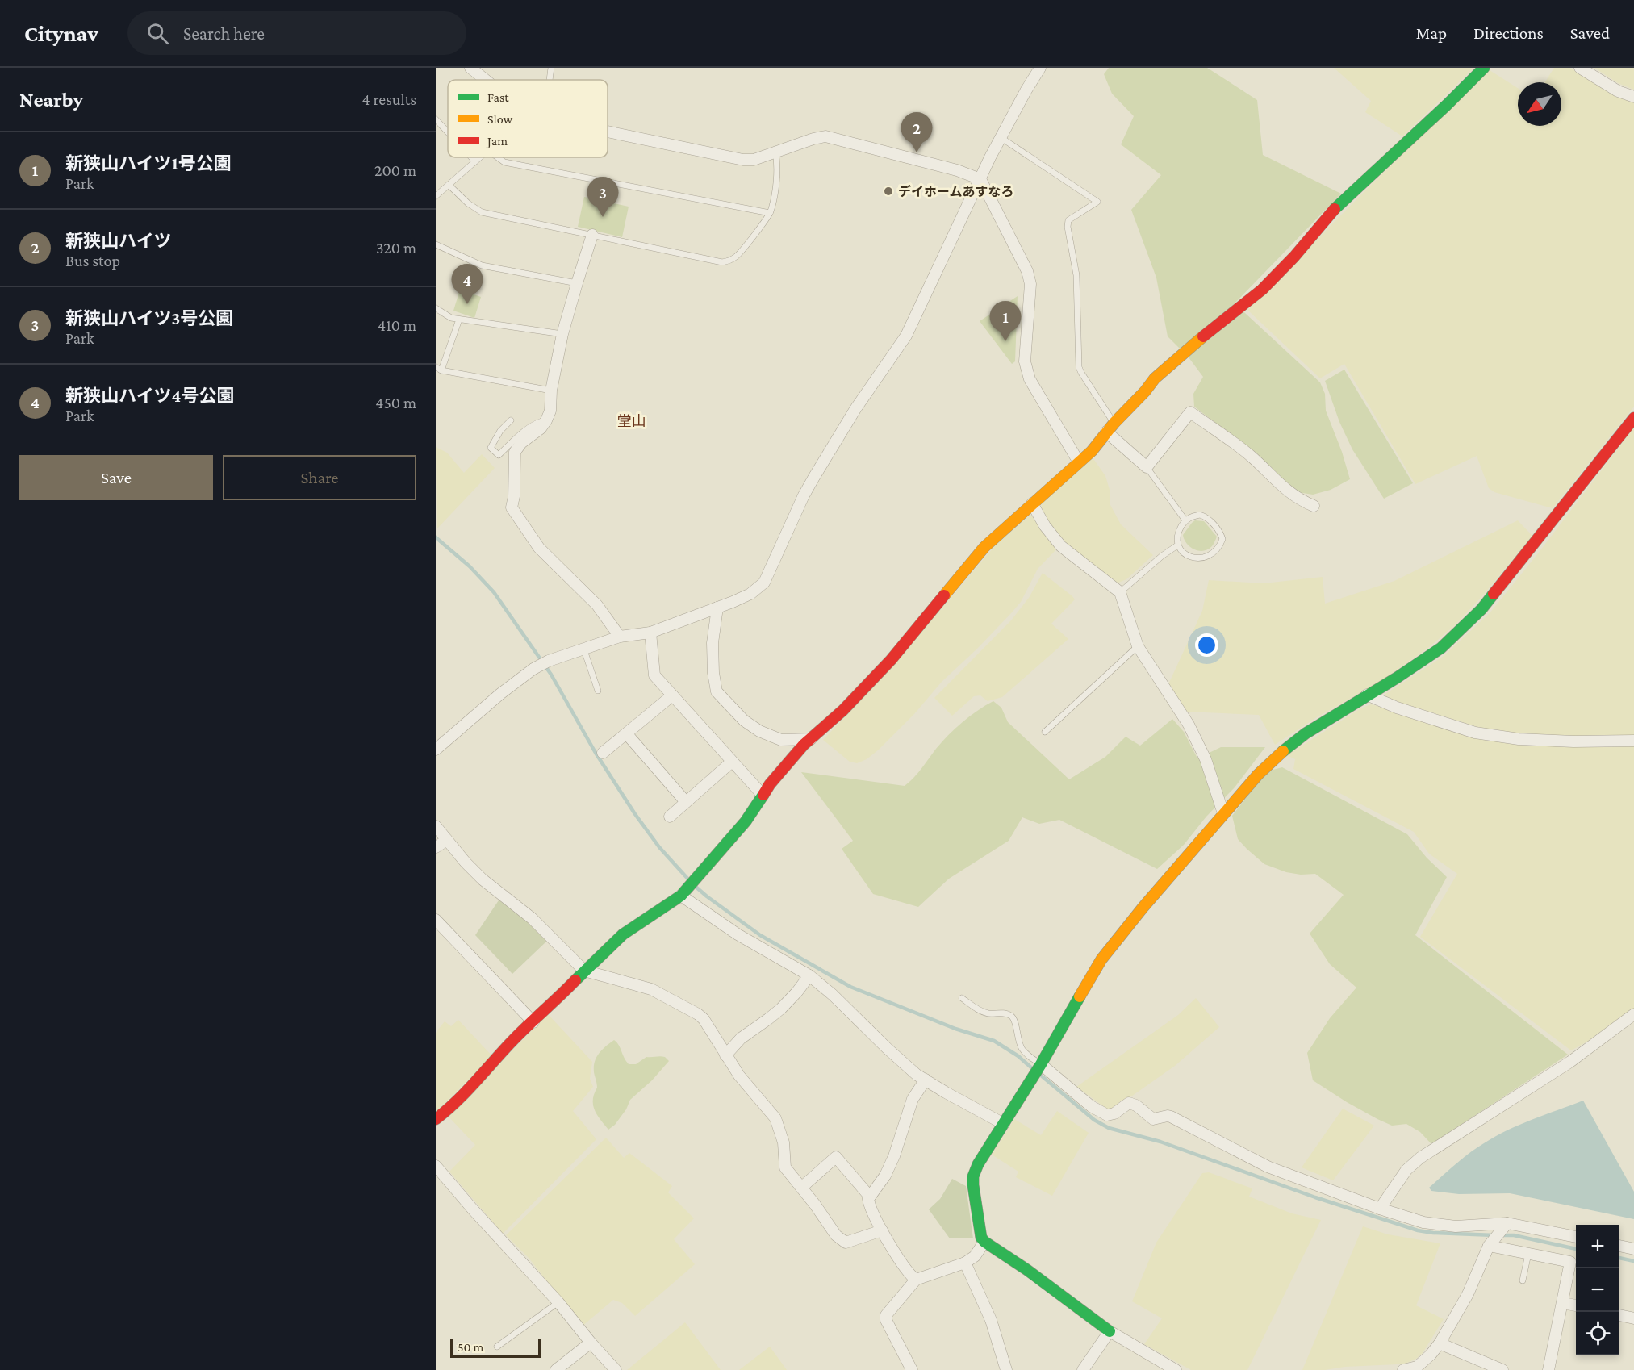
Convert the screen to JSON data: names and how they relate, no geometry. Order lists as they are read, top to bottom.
{
  "districts": ["堂山"],
  "places": ["デイホームあすなろ"],
  "legend": ["Fast", "Slow", "Jam"],
  "scale_bar": "50 m",
  "north": "bottom left",
  "page": {
    "header": "Citynav",
    "search": "Search here",
    "nav": ["Map", "Directions", "Saved"],
    "heading": ["Nearby", "4 results"],
    "pins": [
      "2",
      "3",
      "4",
      "1"
    ],
    "list": [
      {
        "mark": "1",
        "name": "新狭山ハイツ1号公園",
        "note": "Park",
        "value": "200 m"
      },
      {
        "mark": "2",
        "name": "新狭山ハイツ",
        "note": "Bus stop",
        "value": "320 m"
      },
      {
        "mark": "3",
        "name": "新狭山ハイツ3号公園",
        "note": "Park",
        "value": "410 m"
      },
      {
        "mark": "4",
        "name": "新狭山ハイツ4号公園",
        "note": "Park",
        "value": "450 m"
      }
    ],
    "buttons": ["Save", "Share"],
    "map_buttons": ["+", "−"],
    "scale": "50 m"
  }
}
